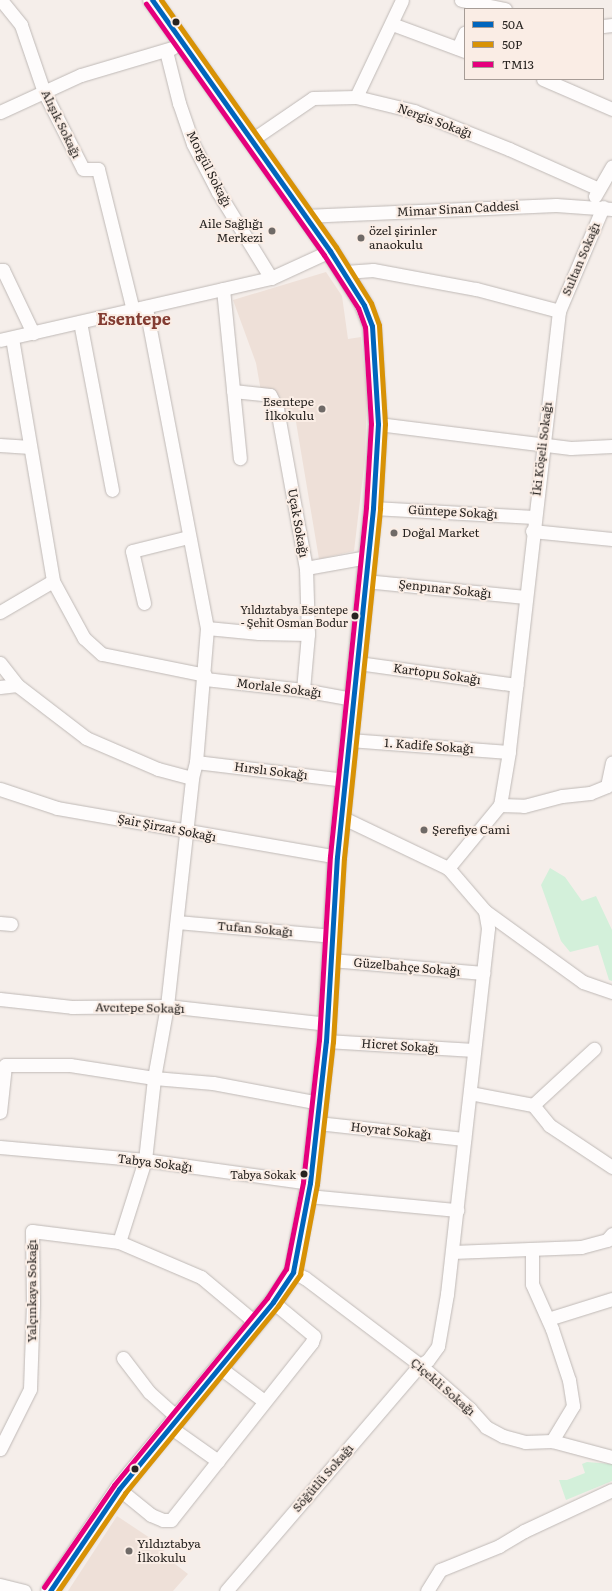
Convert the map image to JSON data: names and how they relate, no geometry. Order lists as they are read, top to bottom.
{
  "streets": {
    "street": [
      "Nergis Sokağı",
      "Alışık Sokağı",
      "Morgül Sokağı",
      "Mimar Sinan Caddesi",
      "Sultan Sokağı",
      "İki Köşeli Sokağı",
      "Güntepe Sokağı",
      "Uçak Sokağı",
      "Şenpınar Sokağı",
      "Kartopu Sokağı",
      "Morlale Sokağı",
      "1. Kadife Sokağı",
      "Hırslı Sokağı",
      "Şair Şirzat Sokağı",
      "Tufan Sokağı",
      "Güzelbahçe Sokağı",
      "Avcıtepe Sokağı",
      "Hicret Sokağı",
      "Hoyrat Sokağı",
      "Tabya Sokağı",
      "Yalçınkaya Sokağı",
      "Çiçekli Sokağı",
      "Söğütlü Sokağı"
    ]
  },
  "crossings": [
    ["Mimar Sinan Caddesi", "Sultan Sokağı"],
    ["Sultan Sokağı", "İki Köşeli Sokağı"],
    ["İki Köşeli Sokağı", "Güntepe Sokağı"],
    ["İki Köşeli Sokağı", "Şenpınar Sokağı"],
    ["İki Köşeli Sokağı", "Kartopu Sokağı"],
    ["İki Köşeli Sokağı", "1. Kadife Sokağı"],
    ["Uçak Sokağı", "Morlale Sokağı"],
    ["Güzelbahçe Sokağı", "Söğütlü Sokağı"],
    ["Avcıtepe Sokağı", "Hicret Sokağı"],
    ["Hicret Sokağı", "Söğütlü Sokağı"],
    ["Hoyrat Sokağı", "Söğütlü Sokağı"],
    ["Tabya Sokağı", "Söğütlü Sokağı"],
    ["Çiçekli Sokağı", "Söğütlü Sokağı"]
  ],
  "districts": ["Esentepe"],
  "places": [
    "Aile Sağlığı Merkezi",
    "özel şirinler anaokulu",
    "Esentepe İlkokulu",
    "Doğal Market",
    "Yıldıztabya Esentepe - Şehit Osman Bodur",
    "Şerefiye Cami",
    "Tabya Sokak",
    "Yıldıztabya İlkokulu"
  ],
  "lines": ["transit line 50A", "transit line 50P", "transit line TM13"],
  "legend": ["50A", "50P", "TM13"]
}
